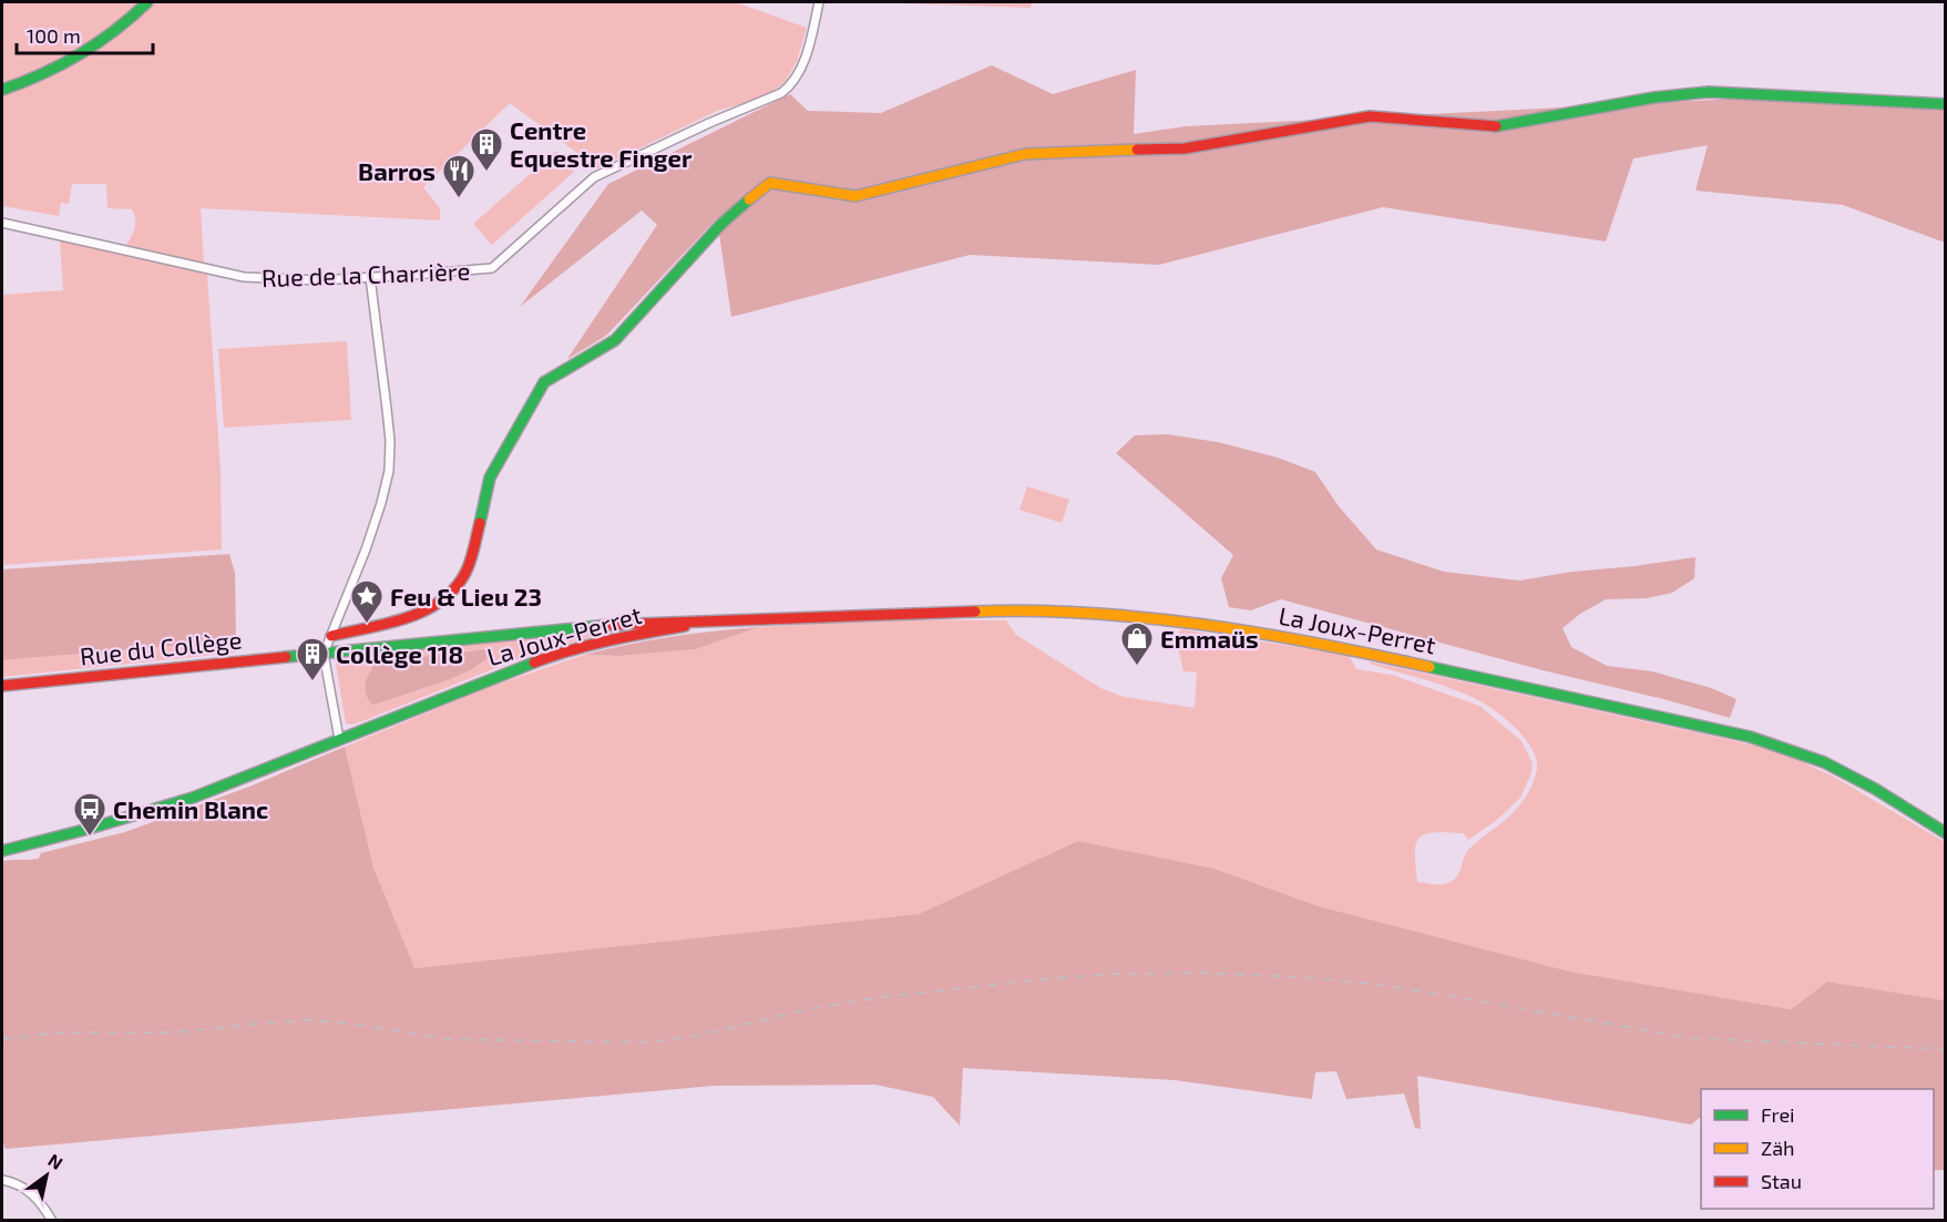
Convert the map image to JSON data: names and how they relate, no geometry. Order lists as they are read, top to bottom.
{
  "streets": {
    "main road": ["La Joux-Perret", "Rue du Collège"],
    "street": ["Rue de la Charrière"]
  },
  "crossings": [
    ["La Joux-Perret", "Rue du Collège"]
  ],
  "places": {
    "building": ["Centre Equestre Finger", "Collège 118"],
    "restaurant": ["Barros"],
    "place": ["Feu & Lieu 23"],
    "shop": ["Emmaüs"],
    "bus stop": ["Chemin Blanc"]
  },
  "legend": ["Frei", "Zäh", "Stau"],
  "scale_bar": "100 m",
  "north": "top right"
}
